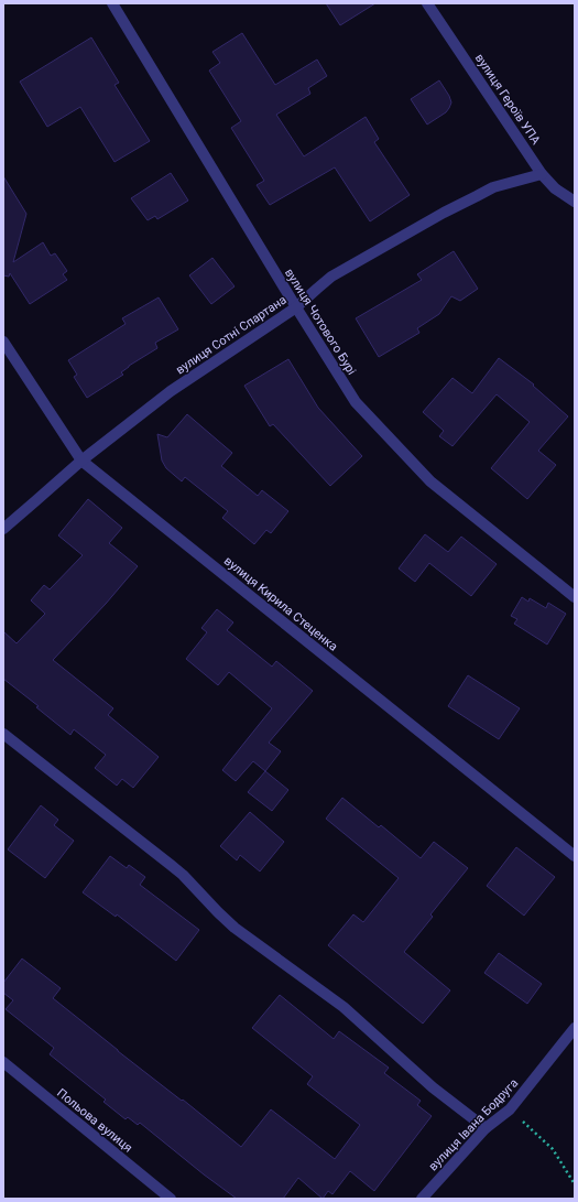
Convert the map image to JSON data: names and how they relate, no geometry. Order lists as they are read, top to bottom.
{
  "streets": {
    "street": [
      "вулиця Героїв УПА",
      "вулиця Чотового Бурі",
      "вулиця Сотні Спартана",
      "вулиця Кирила Стеценка",
      "Польова вулиця",
      "вулиця Івана Бодруга"
    ]
  },
  "crossings": [
    ["вулиця Героїв УПА", "вулиця Сотні Спартана"],
    ["вулиця Чотового Бурі", "вулиця Сотні Спартана"],
    ["вулиця Сотні Спартана", "вулиця Кирила Стеценка"]
  ]
}
